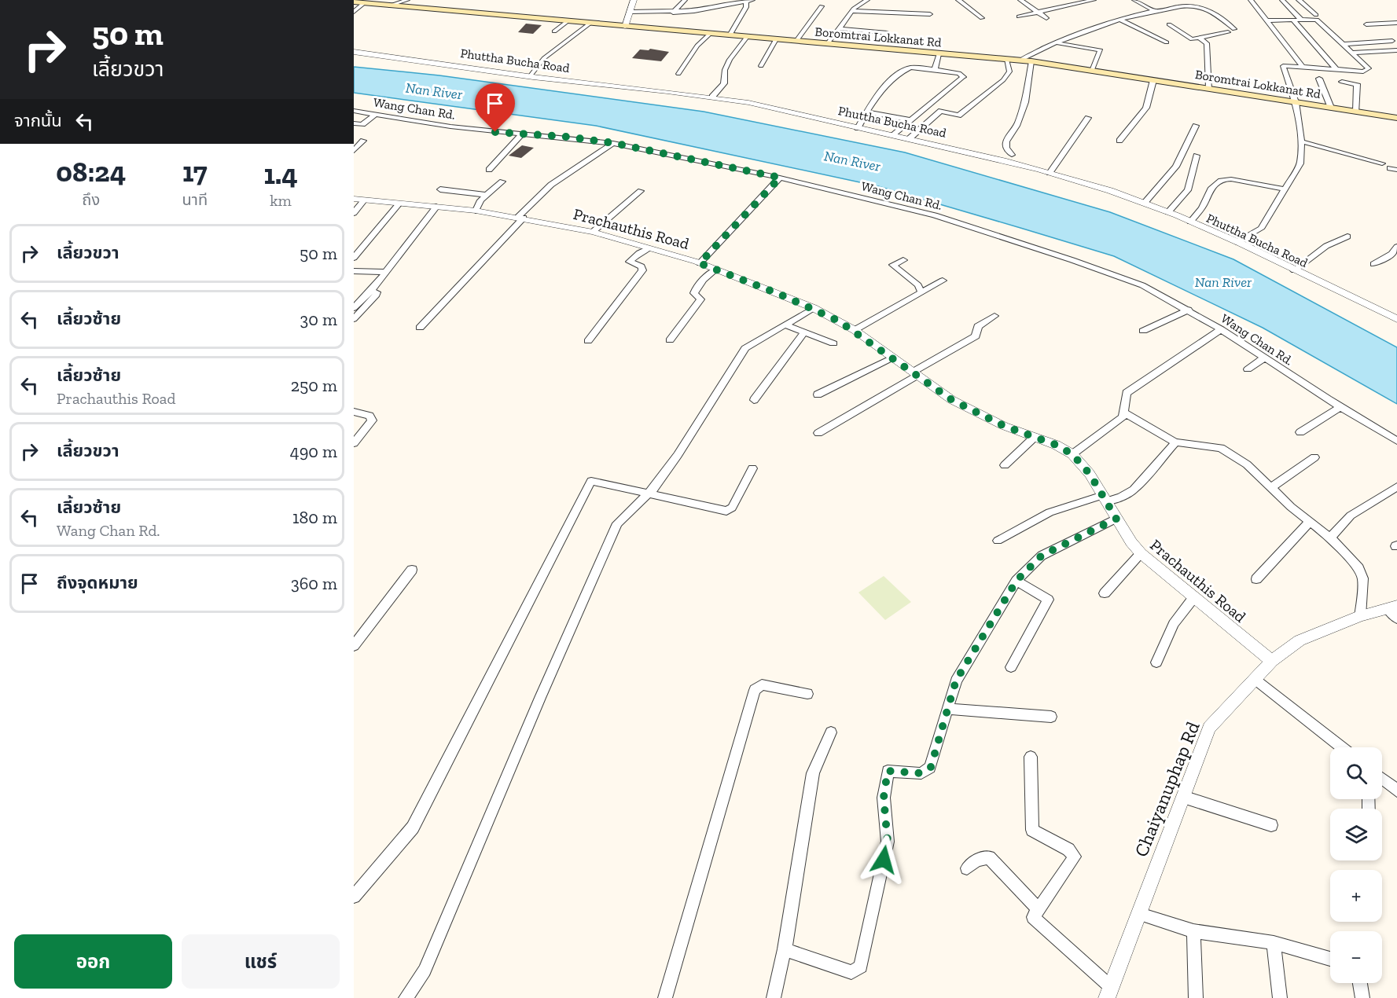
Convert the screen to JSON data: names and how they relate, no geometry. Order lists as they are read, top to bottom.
{
  "streets": {
    "main road": ["Boromtrai Lokkanat Rd"],
    "street": [
      "Phuttha Bucha Road",
      "Wang Chan Rd.",
      "Prachauthis Road",
      "Chaiyanuphap Rd"
    ]
  },
  "crossings": [
    ["Prachauthis Road", "Chaiyanuphap Rd"]
  ],
  "water": ["Nan River"],
  "page": {
    "turn": ["50 m", "เลี้ยวขวา"],
    "then": "จากนั้น",
    "eta": [
      "08:24",
      "ถึง",
      "17",
      "นาที",
      "1.4",
      "km"
    ],
    "list": [
      {
        "name": "เลี้ยวขวา",
        "value": "50 m"
      },
      {
        "name": "เลี้ยวซ้าย",
        "value": "30 m"
      },
      {
        "name": "เลี้ยวซ้าย",
        "note": "Prachauthis Road",
        "value": "250 m"
      },
      {
        "name": "เลี้ยวขวา",
        "value": "490 m"
      },
      {
        "name": "เลี้ยวซ้าย",
        "note": "Wang Chan Rd.",
        "value": "180 m"
      },
      {
        "name": "ถึงจุดหมาย",
        "value": "360 m"
      }
    ],
    "map_buttons": ["+", "−"],
    "buttons": ["ออก", "แชร์"]
  }
}
